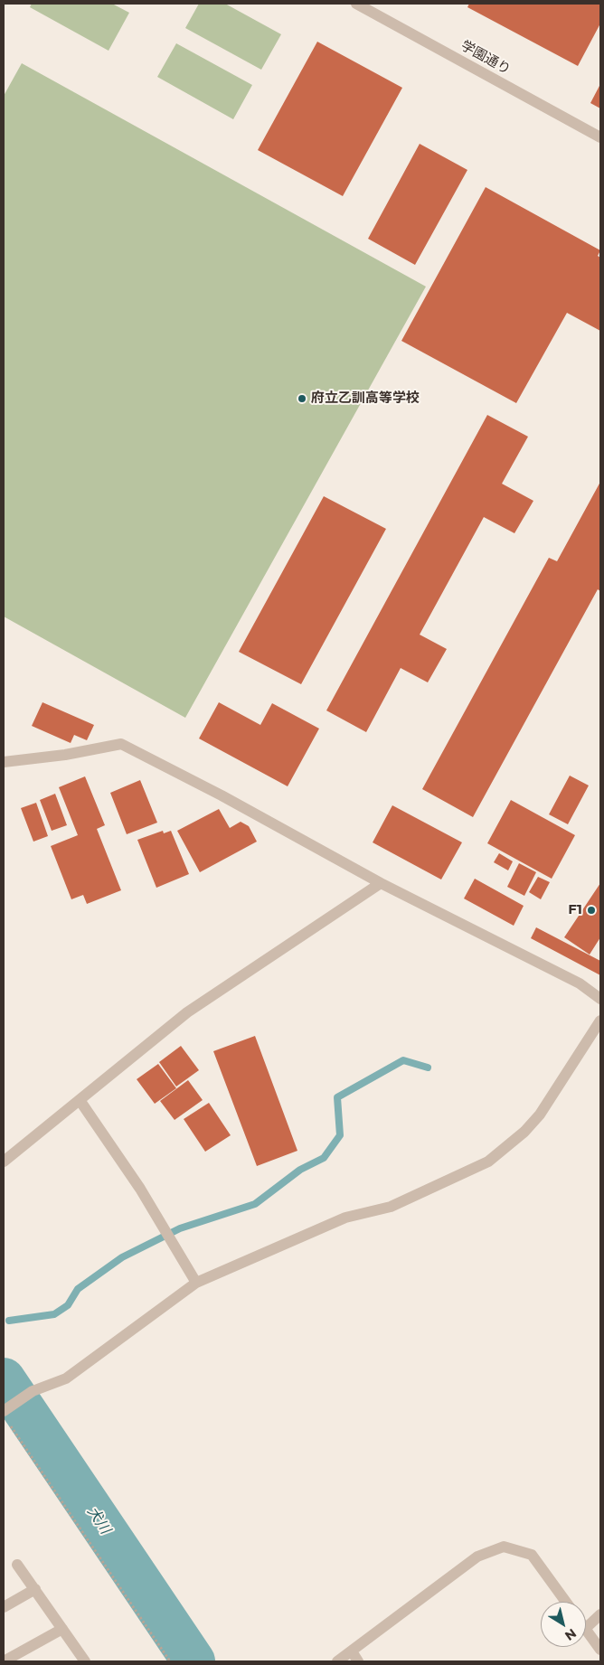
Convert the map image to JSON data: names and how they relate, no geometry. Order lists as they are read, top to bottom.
{
  "streets": {
    "street": ["学園通り"]
  },
  "water": ["犬川"],
  "places": ["府立乙訓高等学校", "F1"],
  "north": "bottom right"
}
